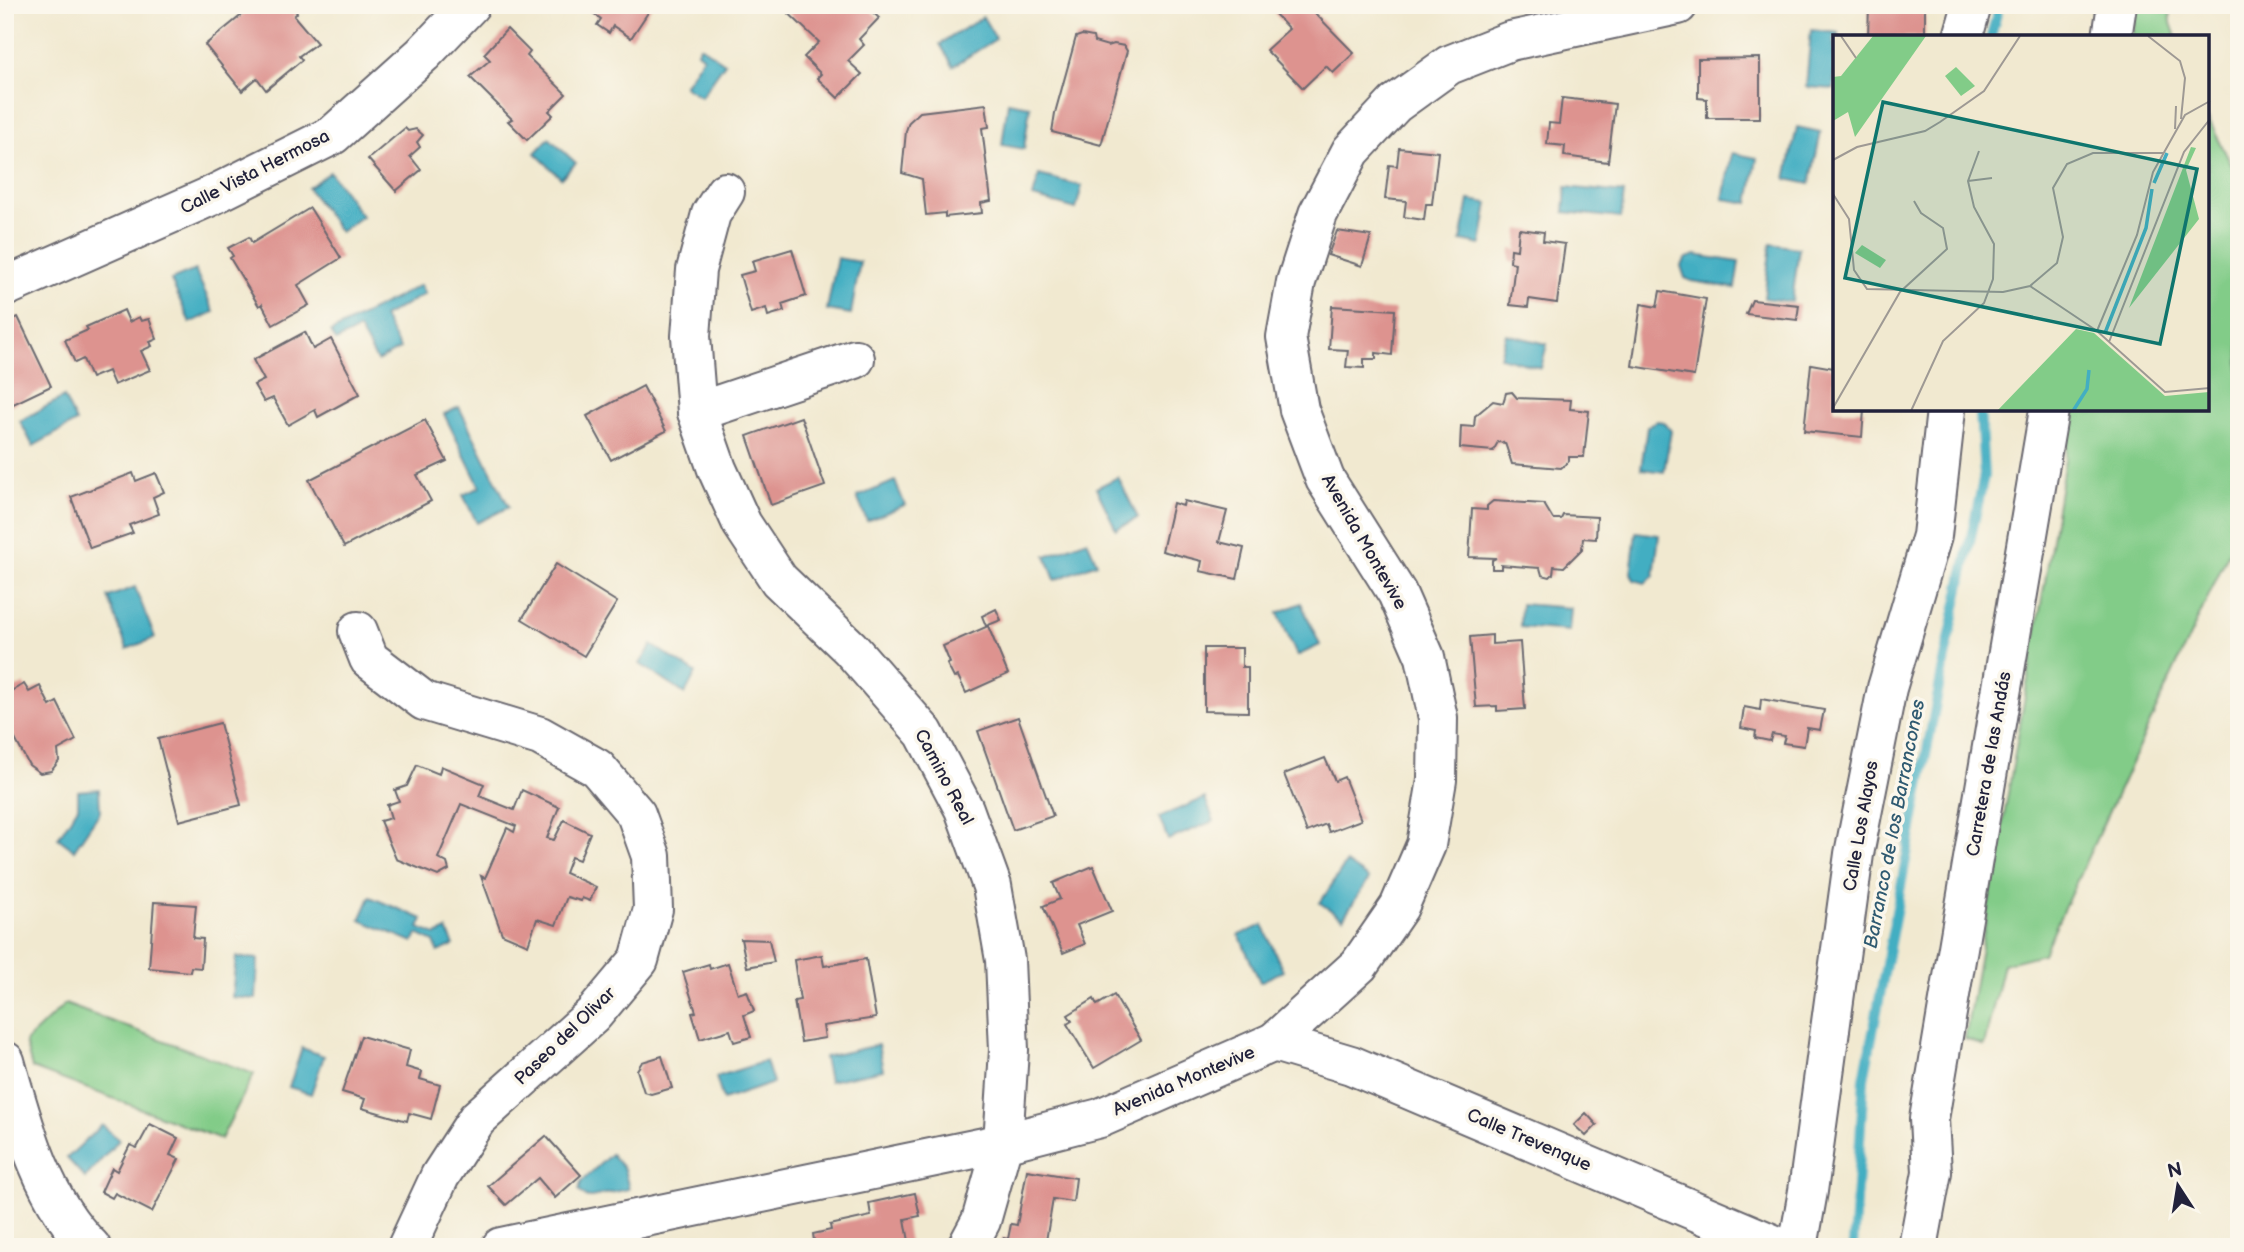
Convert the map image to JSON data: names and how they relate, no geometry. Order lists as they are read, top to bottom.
{
  "streets": {
    "street": [
      "Calle Vista Hermosa",
      "Avenida Montevive",
      "Carretera de las Andás",
      "Camino Real",
      "Calle Los Alayos",
      "Paseo del Olivar",
      "Calle Trevenque"
    ]
  },
  "crossings": [
    ["Avenida Montevive", "Camino Real"],
    ["Avenida Montevive", "Calle Trevenque"]
  ],
  "water": ["Barranco de los Barrancones"],
  "north": "top"
}
